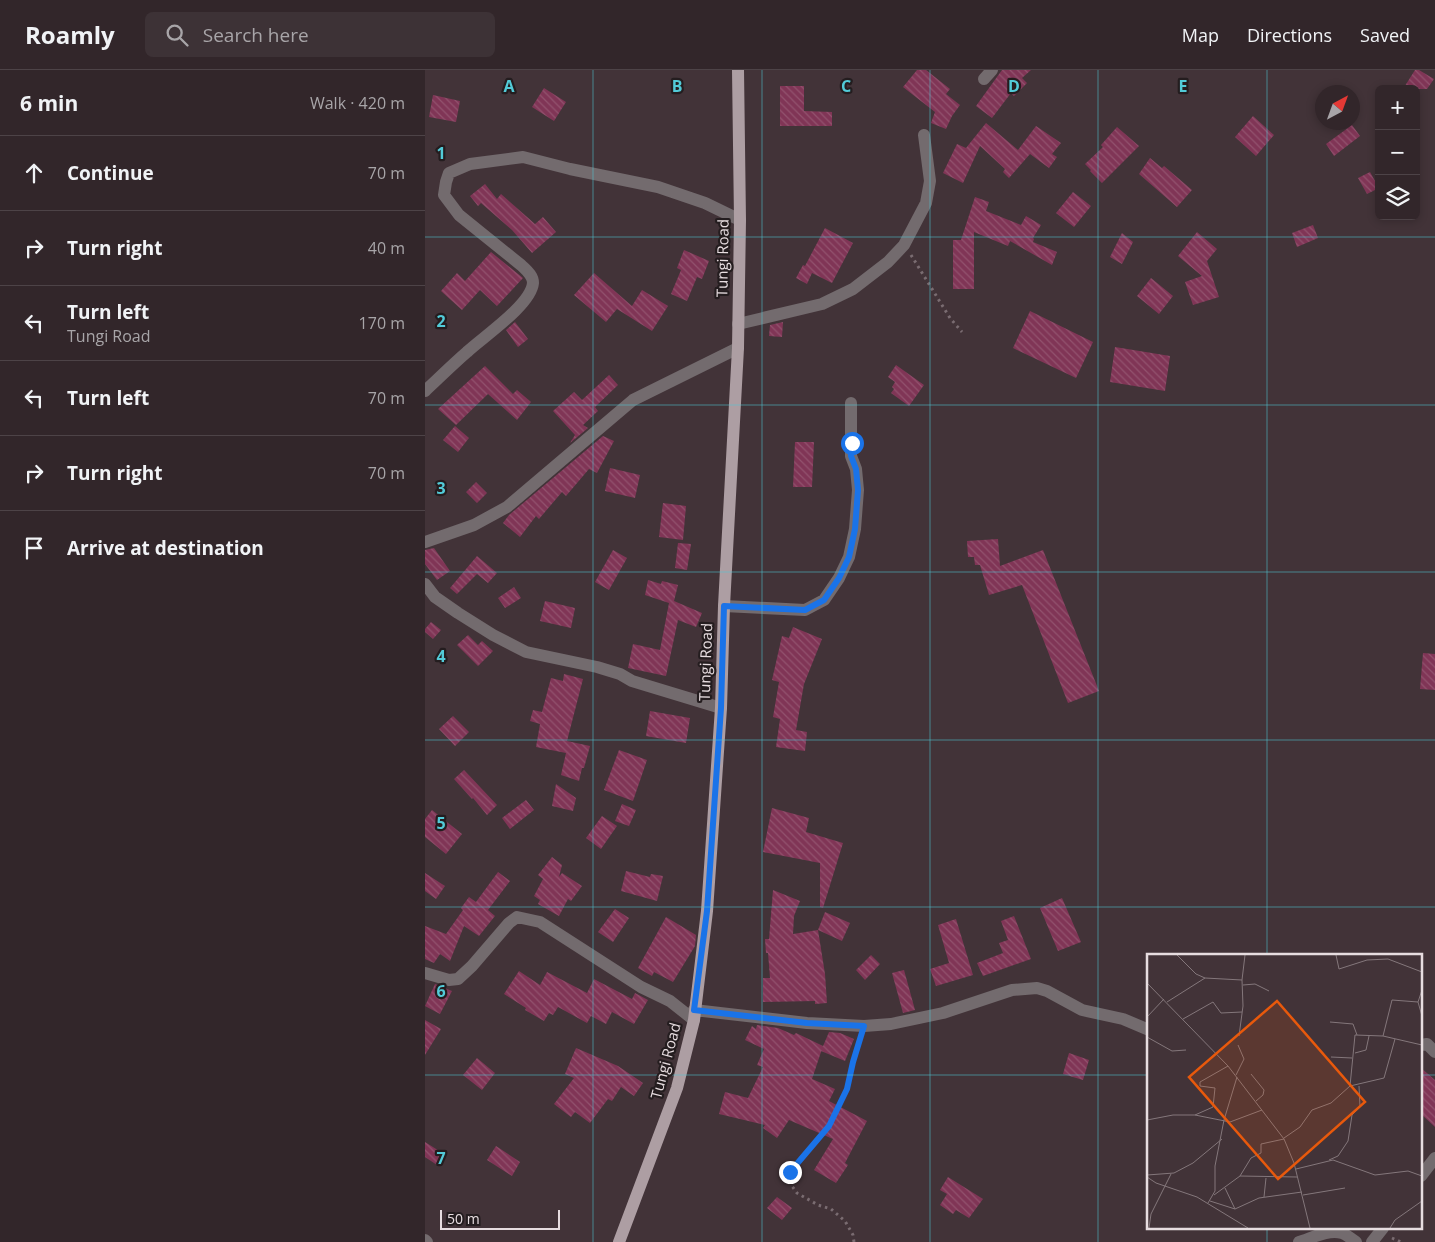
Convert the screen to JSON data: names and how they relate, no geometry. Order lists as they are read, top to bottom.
{
  "streets": {
    "main road": ["Tungi Road"]
  },
  "scale_bar": "50 m",
  "north": "top right",
  "page": {
    "header": "Roamly",
    "search": "Search here",
    "nav": ["Map", "Directions", "Saved"],
    "heading": ["6 min", "Walk · 420 m"],
    "map_buttons": ["+", "−"],
    "list": [
      ["Continue", "70 m"],
      ["Turn right", "40 m"],
      ["Turn left", "Tungi Road", "170 m"],
      ["Turn left", "70 m"],
      ["Turn right", "70 m"],
      "Arrive at destination"
    ],
    "scale": "50 m"
  },
  "grid": {
    "columns": [
      "A",
      "B",
      "C",
      "D",
      "E"
    ],
    "rows": [
      "1",
      "2",
      "3",
      "4",
      "5",
      "6",
      "7"
    ]
  }
}
